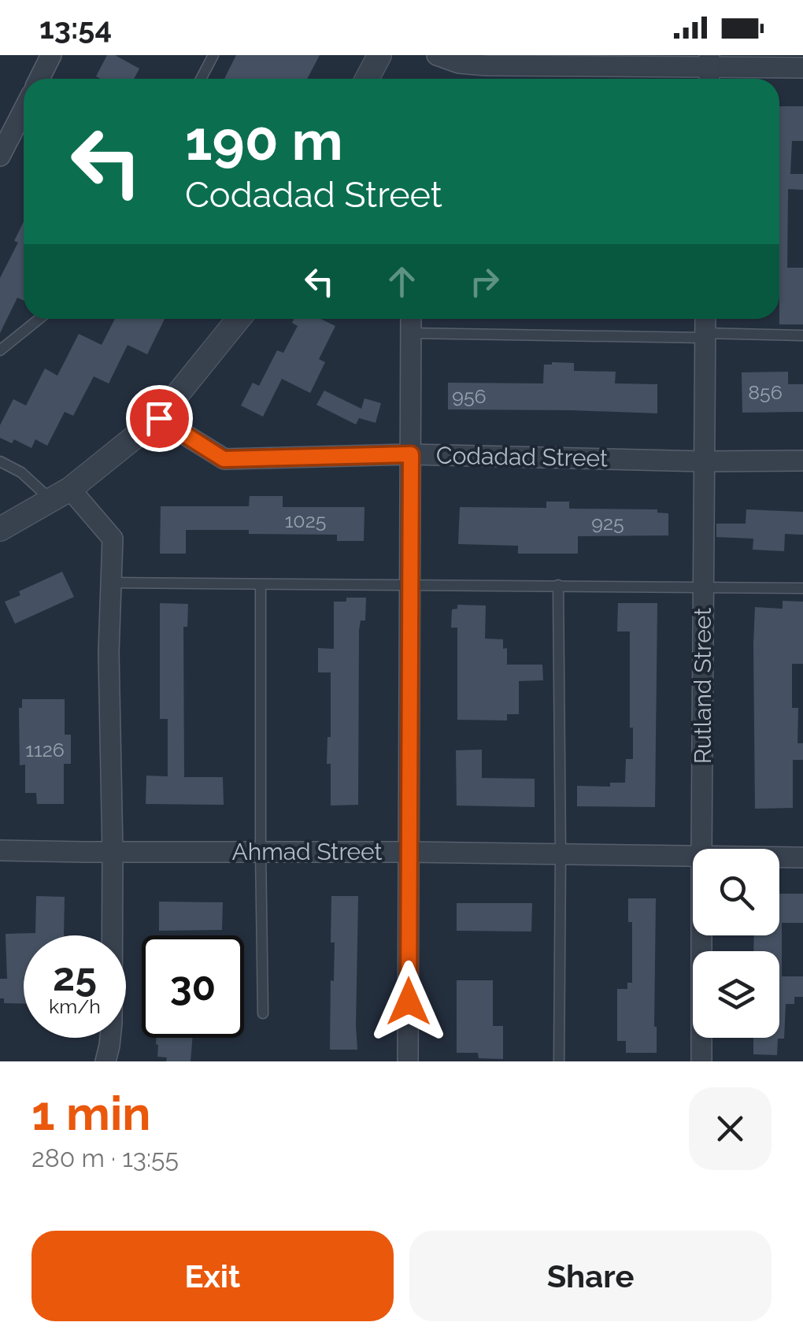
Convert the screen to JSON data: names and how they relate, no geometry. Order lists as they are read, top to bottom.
{
  "streets": {
    "street": ["Codadad Street", "Rutland Street", "Ahmad Street"]
  },
  "crossings": [
    ["Codadad Street", "Rutland Street"]
  ],
  "house_numbers": [
    "856",
    "956",
    "1025",
    "925",
    "1126"
  ],
  "page": {
    "status": "13:54",
    "turn": ["190 m", "Codadad Street"],
    "speed": "25 km/h",
    "limit": "30",
    "heading": ["1 min", "280 m · 13:55"],
    "buttons": ["Exit", "Share"]
  }
}
